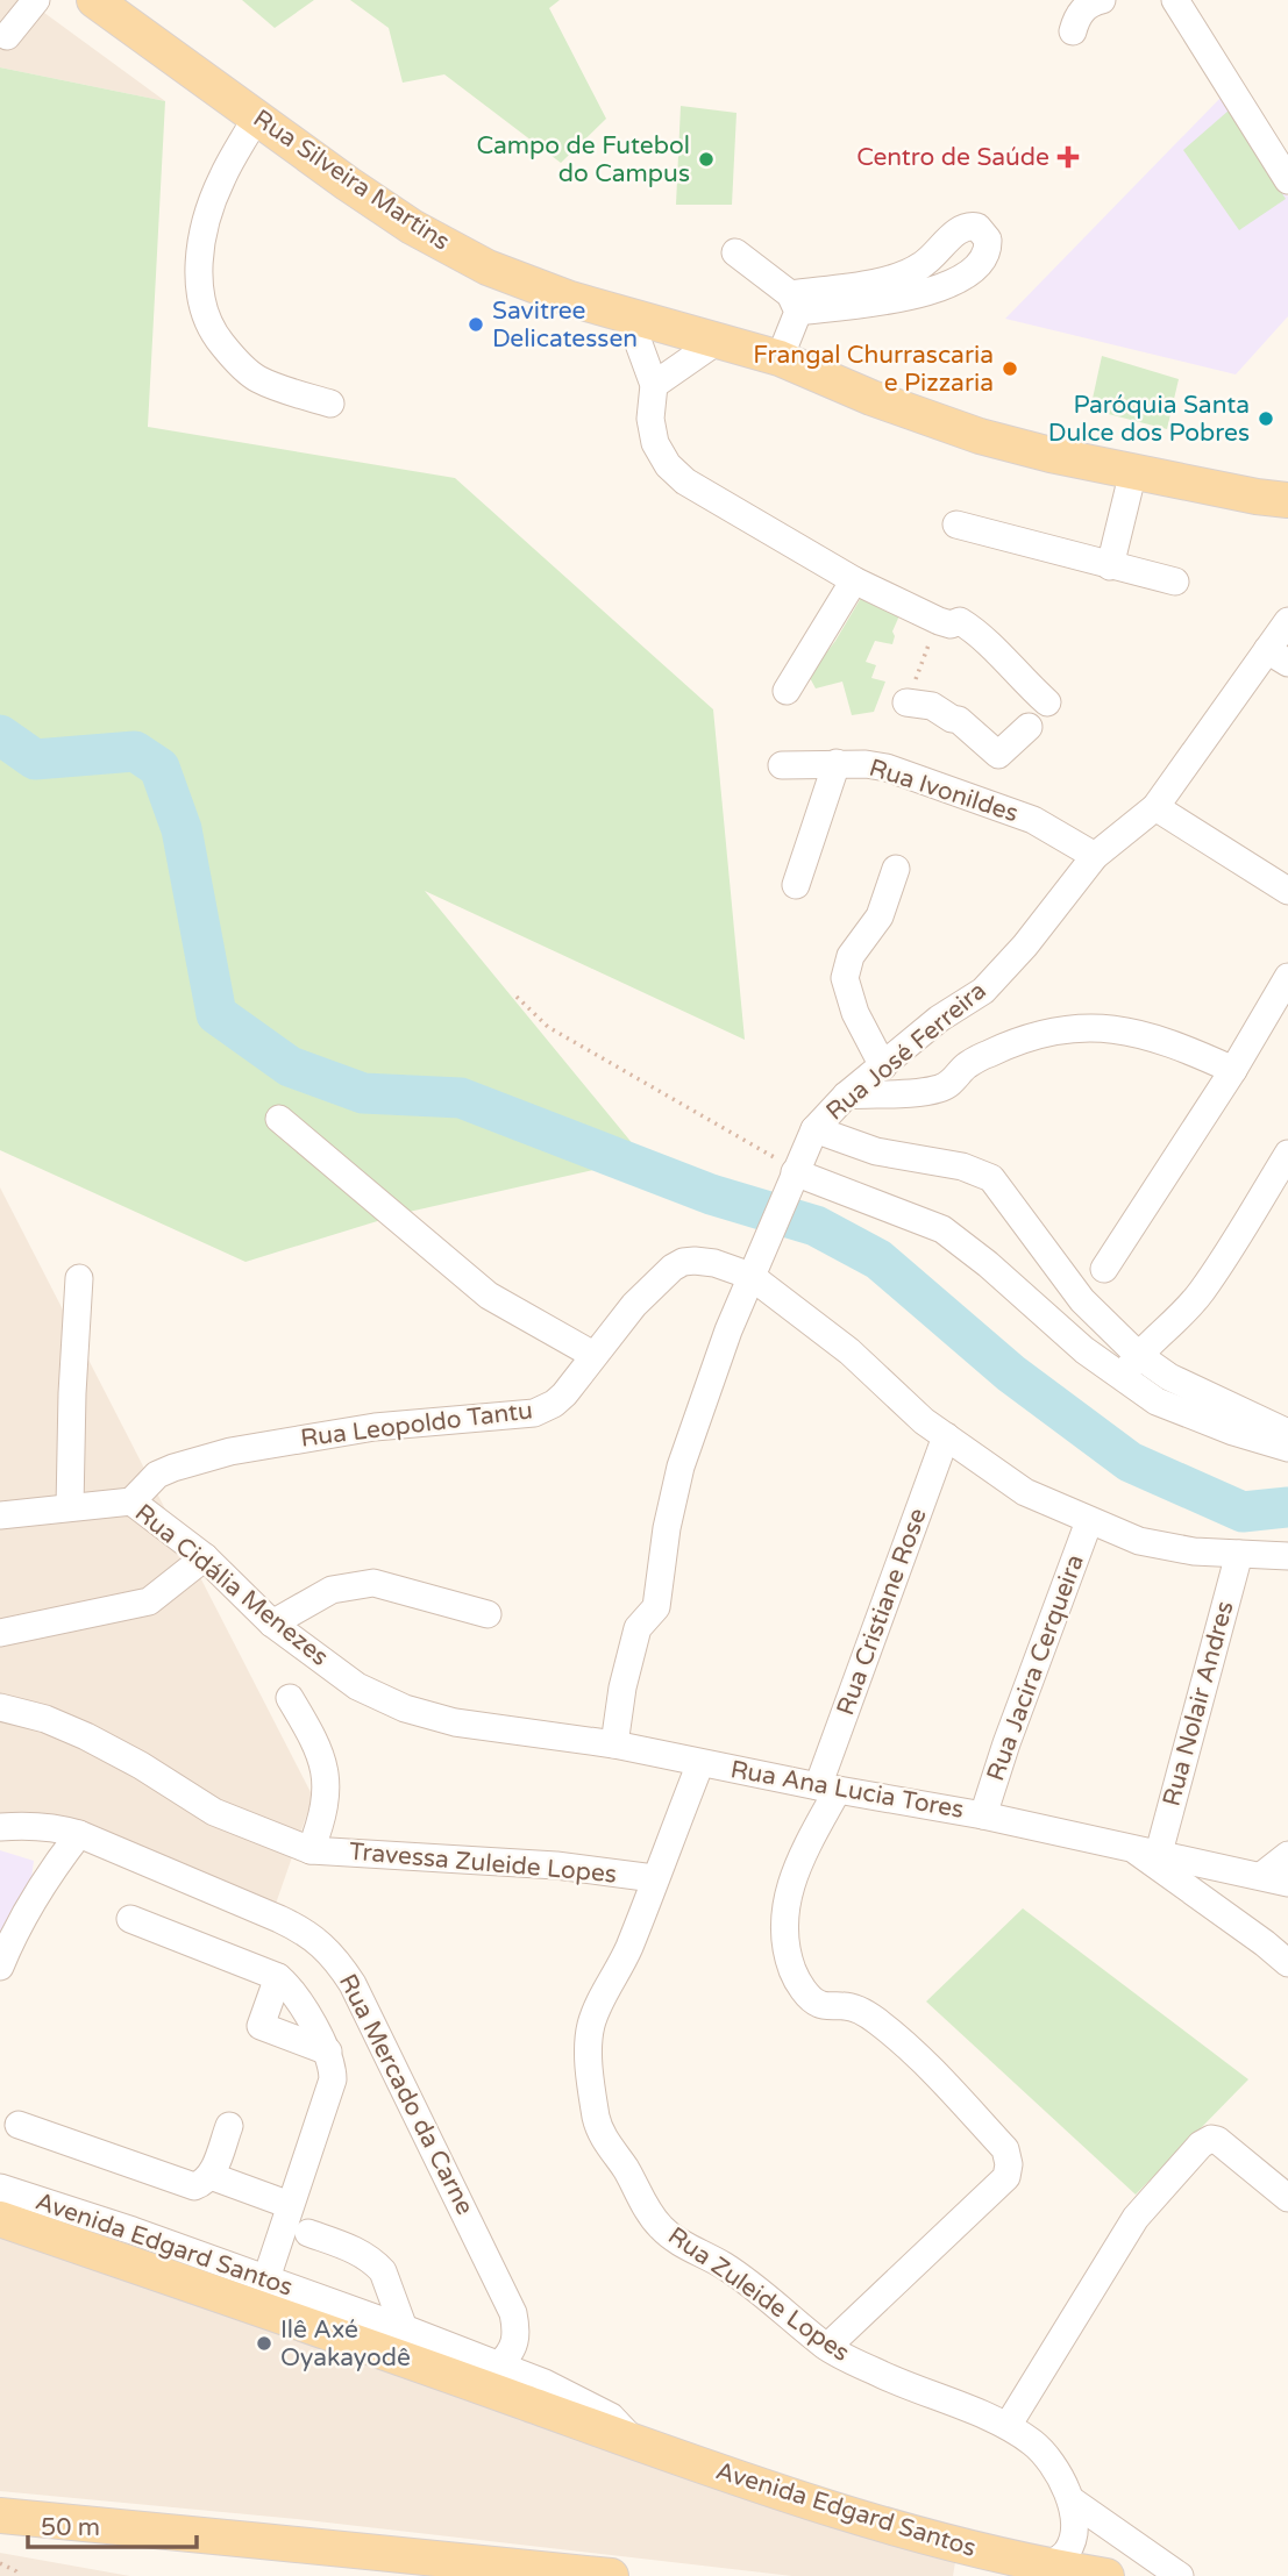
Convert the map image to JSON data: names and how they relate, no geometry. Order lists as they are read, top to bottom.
{
  "streets": {
    "main road": ["Rua Silveira Martins", "Avenida Edgard Santos"],
    "street": [
      "Rua Ivonildes",
      "Rua José Ferreira",
      "Rua Leopoldo Tantu",
      "Rua Cidália Menezes",
      "Rua Cristiane Rose",
      "Rua Jacira Cerqueira",
      "Rua Nolair Andres",
      "Rua Ana Lucia Tores",
      "Travessa Zuleide Lopes",
      "Rua Mercado da Carne",
      "Rua Zuleide Lopes"
    ]
  },
  "crossings": [
    ["Rua Ivonildes", "Rua José Ferreira"],
    ["Rua José Ferreira", "Rua Leopoldo Tantu"],
    ["Rua José Ferreira", "Rua Ana Lucia Tores"],
    ["Rua Leopoldo Tantu", "Rua Cidália Menezes"],
    ["Rua Leopoldo Tantu", "Rua Cristiane Rose"],
    ["Rua Leopoldo Tantu", "Rua Jacira Cerqueira"],
    ["Rua Leopoldo Tantu", "Rua Nolair Andres"],
    ["Rua Cidália Menezes", "Rua Ana Lucia Tores"],
    ["Rua Cristiane Rose", "Rua Ana Lucia Tores"],
    ["Rua Cristiane Rose", "Rua Zuleide Lopes"],
    ["Rua Jacira Cerqueira", "Rua Ana Lucia Tores"],
    ["Rua Nolair Andres", "Rua Ana Lucia Tores"],
    ["Rua Ana Lucia Tores", "Rua Zuleide Lopes"],
    ["Travessa Zuleide Lopes", "Rua Zuleide Lopes"],
    ["Rua Mercado da Carne", "Avenida Edgard Santos"],
    ["Avenida Edgard Santos", "Rua Zuleide Lopes"]
  ],
  "places": {
    "health": ["Centro de Saúde"],
    "other": [
      "Campo de Futebol do Campus",
      "Savitree Delicatessen",
      "Frangal Churrascaria e Pizzaria",
      "Paróquia Santa Dulce dos Pobres",
      "Ilê Axé Oyakayodê"
    ]
  },
  "scale_bar": "50 m"
}
